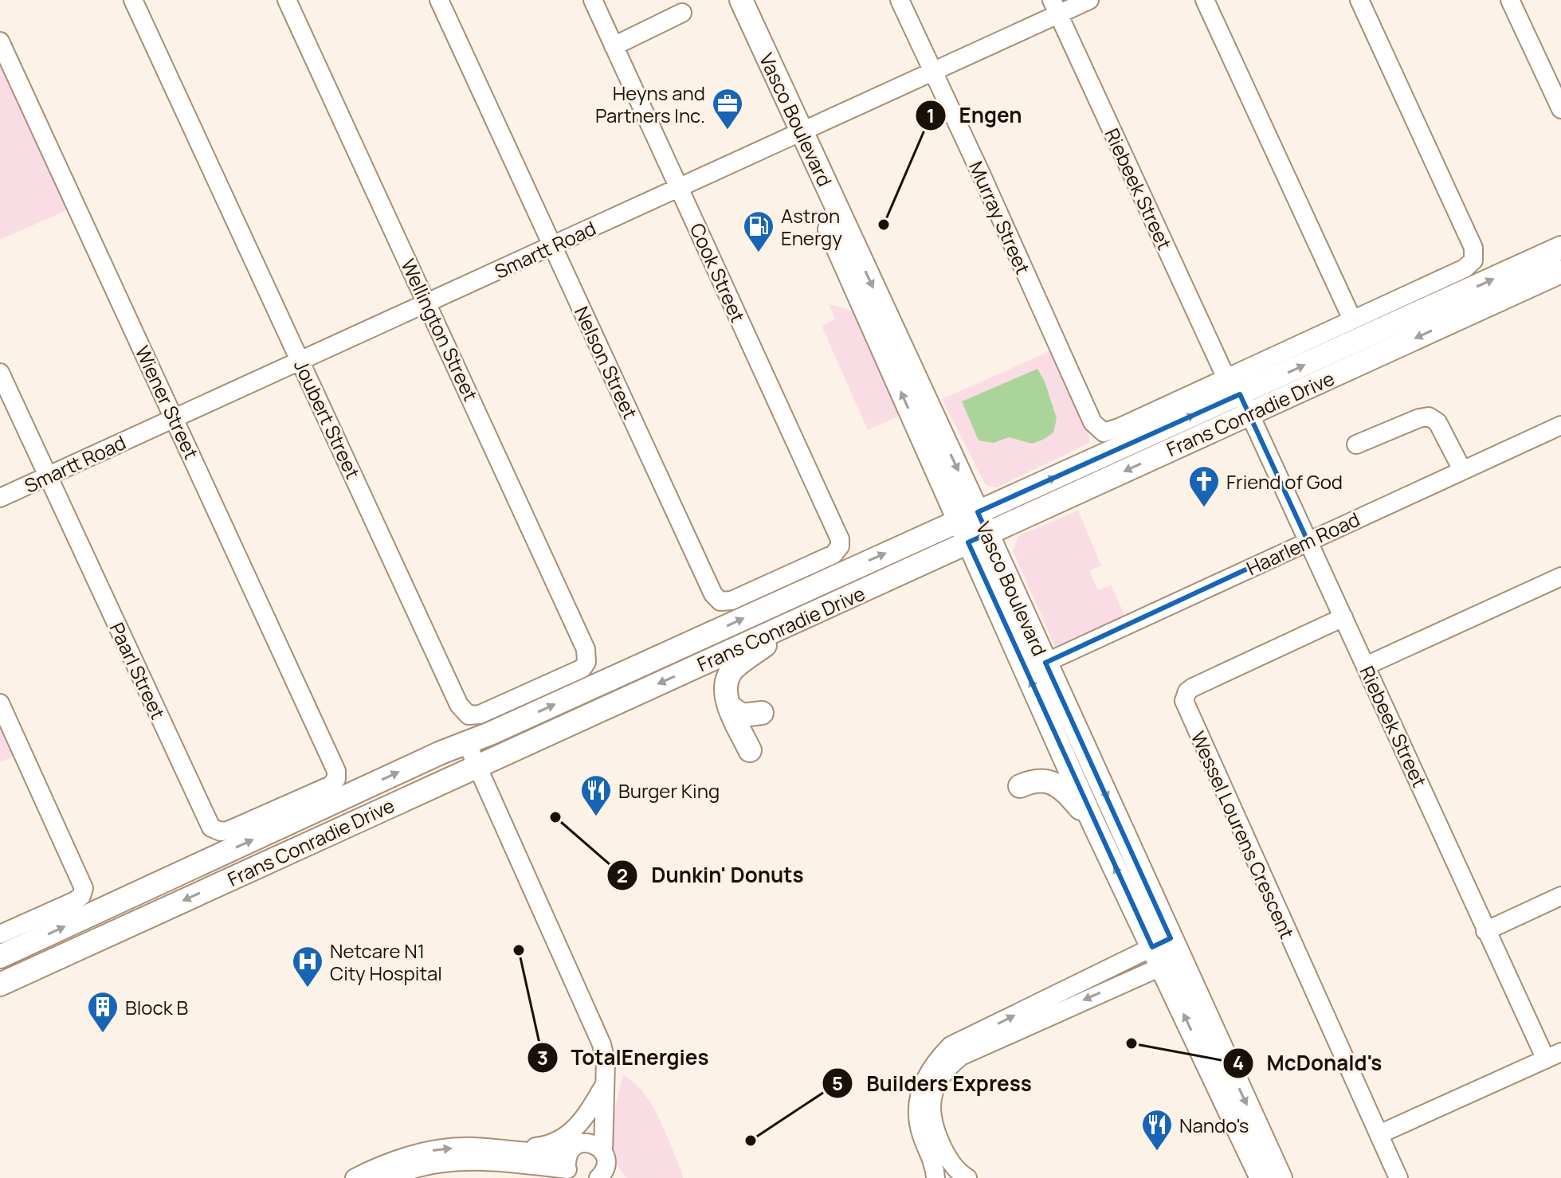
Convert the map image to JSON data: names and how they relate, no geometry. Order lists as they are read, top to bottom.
{
  "streets": {
    "main road": ["Vasco Boulevard", "Frans Conradie Drive"],
    "street": [
      "Riebeek Street",
      "Murray Street",
      "Smartt Road",
      "Cook Street",
      "Wellington Street",
      "Nelson Street",
      "Wiener Street",
      "Joubert Street",
      "Haarlem Road",
      "Paarl Street",
      "Wessel Lourens Crescent"
    ]
  },
  "crossings": [
    ["Vasco Boulevard", "Smartt Road"],
    ["Vasco Boulevard", "Frans Conradie Drive"],
    ["Vasco Boulevard", "Haarlem Road"],
    ["Riebeek Street", "Murray Street"],
    ["Riebeek Street", "Smartt Road"],
    ["Riebeek Street", "Frans Conradie Drive"],
    ["Riebeek Street", "Haarlem Road"],
    ["Riebeek Street", "Wessel Lourens Crescent"],
    ["Murray Street", "Smartt Road"],
    ["Murray Street", "Frans Conradie Drive"],
    ["Smartt Road", "Cook Street"],
    ["Smartt Road", "Wellington Street"],
    ["Smartt Road", "Nelson Street"],
    ["Smartt Road", "Wiener Street"],
    ["Smartt Road", "Joubert Street"],
    ["Smartt Road", "Paarl Street"],
    ["Cook Street", "Nelson Street"],
    ["Wellington Street", "Joubert Street"],
    ["Wiener Street", "Paarl Street"]
  ],
  "places": {
    "office": ["Heyns and Partners Inc."],
    "other": [
      "Engen",
      "Dunkin' Donuts",
      "TotalEnergies",
      "McDonald's",
      "Builders Express"
    ],
    "fuel station": ["Astron Energy"],
    "church": ["Friend of God"],
    "restaurant": ["Burger King", "Nando's"],
    "hospital": ["Netcare N1 City Hospital"],
    "building": ["Block B"]
  }
}
